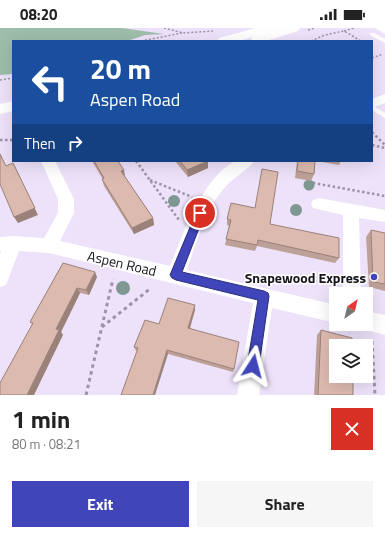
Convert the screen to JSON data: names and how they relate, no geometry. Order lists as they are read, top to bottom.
{
  "streets": {
    "street": ["Aspen Road"]
  },
  "places": ["Snapewood Express"],
  "north": "top right",
  "page": {
    "status": "08:20",
    "turn": ["20 m", "Aspen Road"],
    "then": "Then",
    "heading": ["1 min", "80 m · 08:21"],
    "buttons": ["Exit", "Share"]
  }
}
